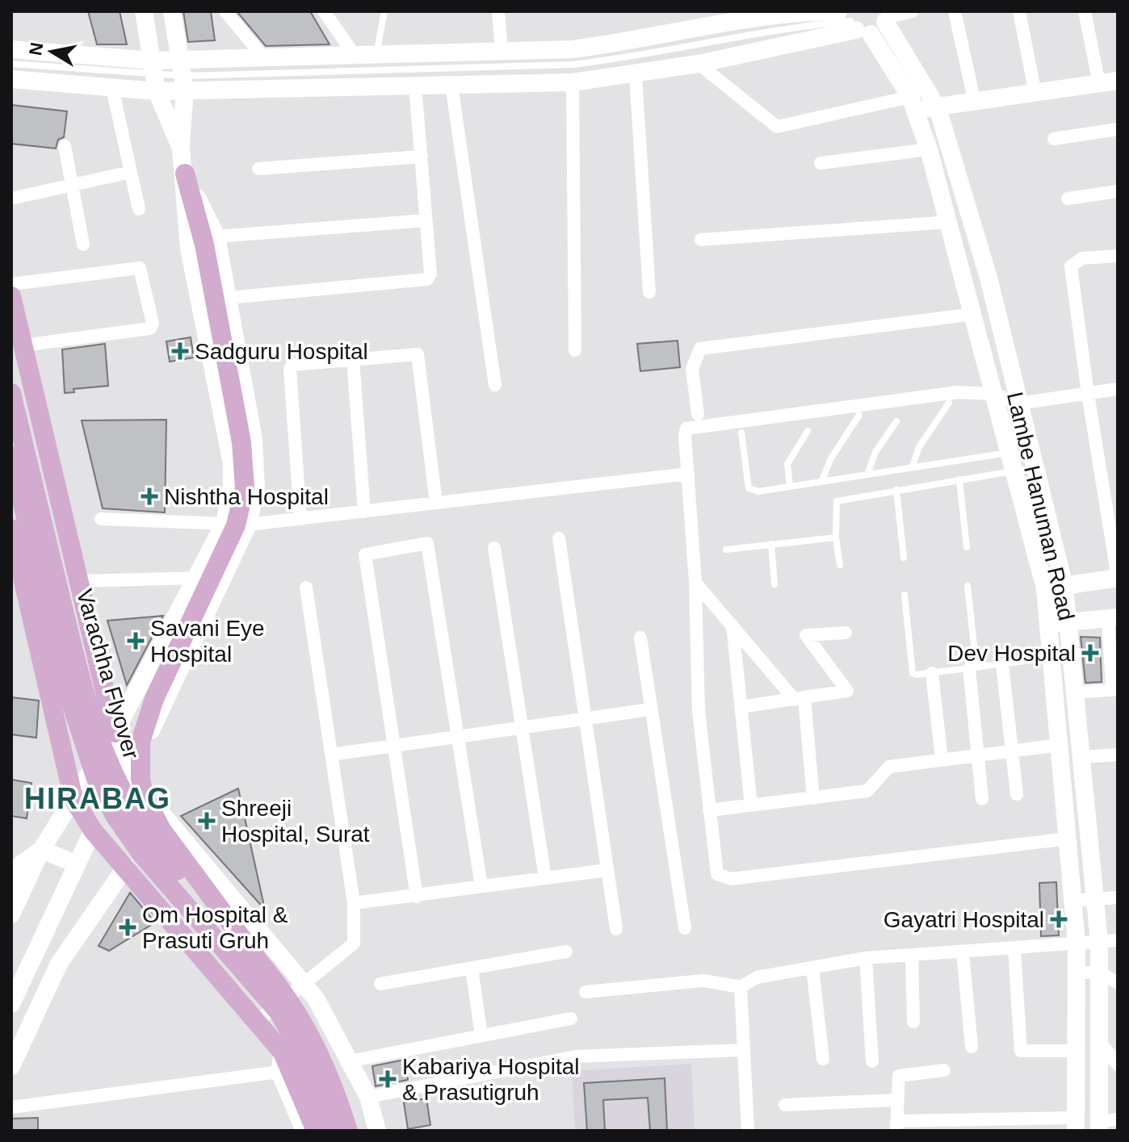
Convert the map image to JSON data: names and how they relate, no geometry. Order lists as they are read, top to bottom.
{
  "streets": {
    "main road": ["Lambe Hanuman Road", "Varachha Flyover"]
  },
  "districts": ["HIRABAG"],
  "places": {
    "health": [
      "Sadguru Hospital",
      "Nishtha Hospital",
      "Savani Eye Hospital",
      "Dev Hospital",
      "Shreeji Hospital, Surat",
      "Gayatri Hospital",
      "Om Hospital & Prasuti Gruh",
      "Kabariya Hospital & Prasutigruh"
    ]
  },
  "north": "left"
}
